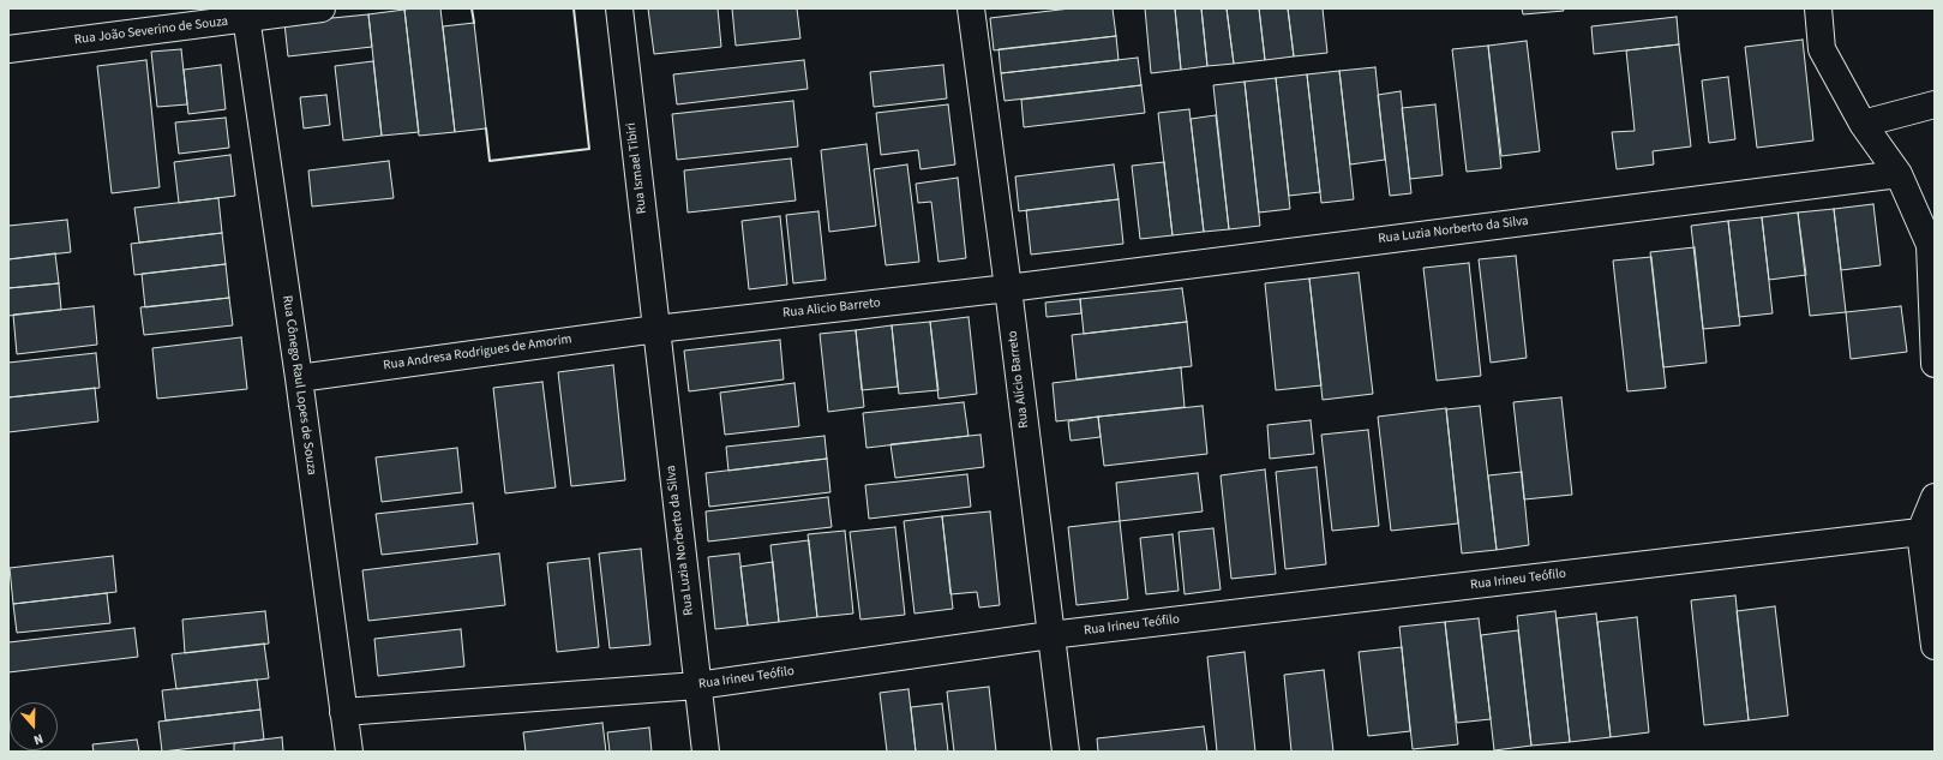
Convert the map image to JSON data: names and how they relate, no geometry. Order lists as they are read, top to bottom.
{
  "streets": {
    "street": [
      "Rua João Severino de Souza",
      "Rua Ismael Tibiri",
      "Rua Luzia Norberto da Silva",
      "Rua Alicio Barreto",
      "Rua Andresa Rodrigues de Amorim",
      "Rua Alício Barreto",
      "Rua Cônego Raul Lopes de Souza",
      "Rua Irineu Teófilo"
    ]
  },
  "crossings": [
    ["Rua João Severino de Souza", "Rua Cônego Raul Lopes de Souza"],
    ["Rua Ismael Tibiri", "Rua Luzia Norberto da Silva"],
    ["Rua Ismael Tibiri", "Rua Alicio Barreto"],
    ["Rua Ismael Tibiri", "Rua Andresa Rodrigues de Amorim"],
    ["Rua Luzia Norberto da Silva", "Rua Alicio Barreto"],
    ["Rua Luzia Norberto da Silva", "Rua Andresa Rodrigues de Amorim"],
    ["Rua Luzia Norberto da Silva", "Rua Alício Barreto"],
    ["Rua Luzia Norberto da Silva", "Rua Irineu Teófilo"],
    ["Rua Alicio Barreto", "Rua Andresa Rodrigues de Amorim"],
    ["Rua Alicio Barreto", "Rua Alício Barreto"],
    ["Rua Andresa Rodrigues de Amorim", "Rua Cônego Raul Lopes de Souza"],
    ["Rua Alício Barreto", "Rua Irineu Teófilo"],
    ["Rua Cônego Raul Lopes de Souza", "Rua Irineu Teófilo"]
  ],
  "north": "bottom"
}
